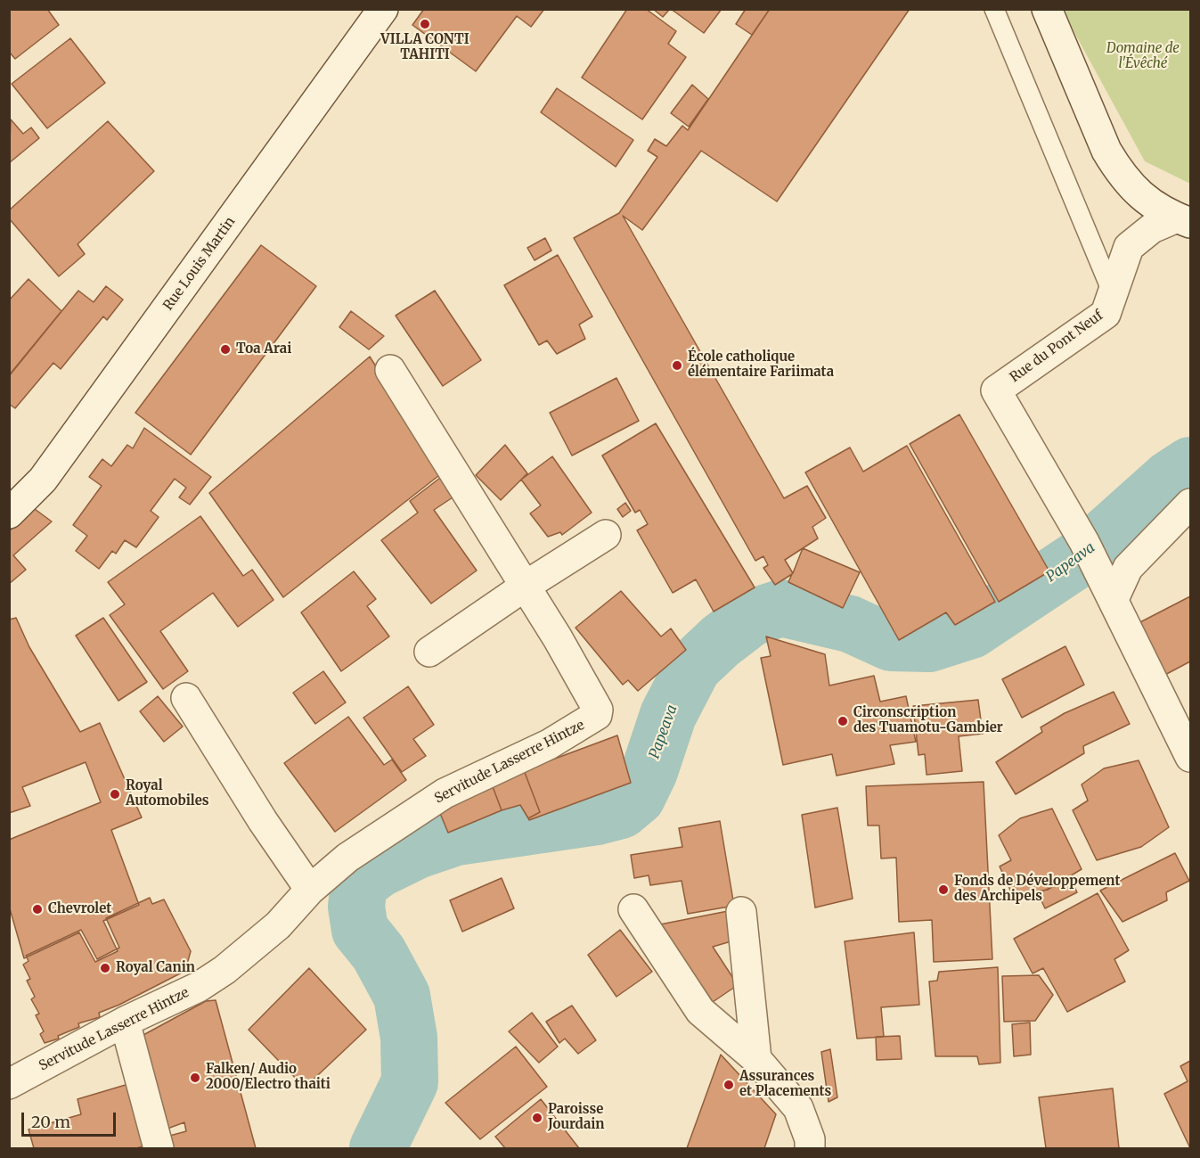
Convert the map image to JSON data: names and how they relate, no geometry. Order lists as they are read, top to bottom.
{
  "streets": {
    "street": ["Rue Louis Martin", "Rue du Pont Neuf", "Servitude Lasserre Hintze"]
  },
  "water": ["Papeava"],
  "parks": ["Domaine de l'Évêché"],
  "places": [
    "VILLA CONTI TAHITI",
    "Toa Arai",
    "École catholique élémentaire Fariimata",
    "Circonscription des Tuamotu-Gambier",
    "Royal Automobiles",
    "Fonds de Développement des Archipels",
    "Chevrolet",
    "Royal Canin",
    "Falken/ Audio 2000/Electro thaiti",
    "Assurances et Placements",
    "Paroisse Jourdain"
  ],
  "scale_bar": "20 m"
}
